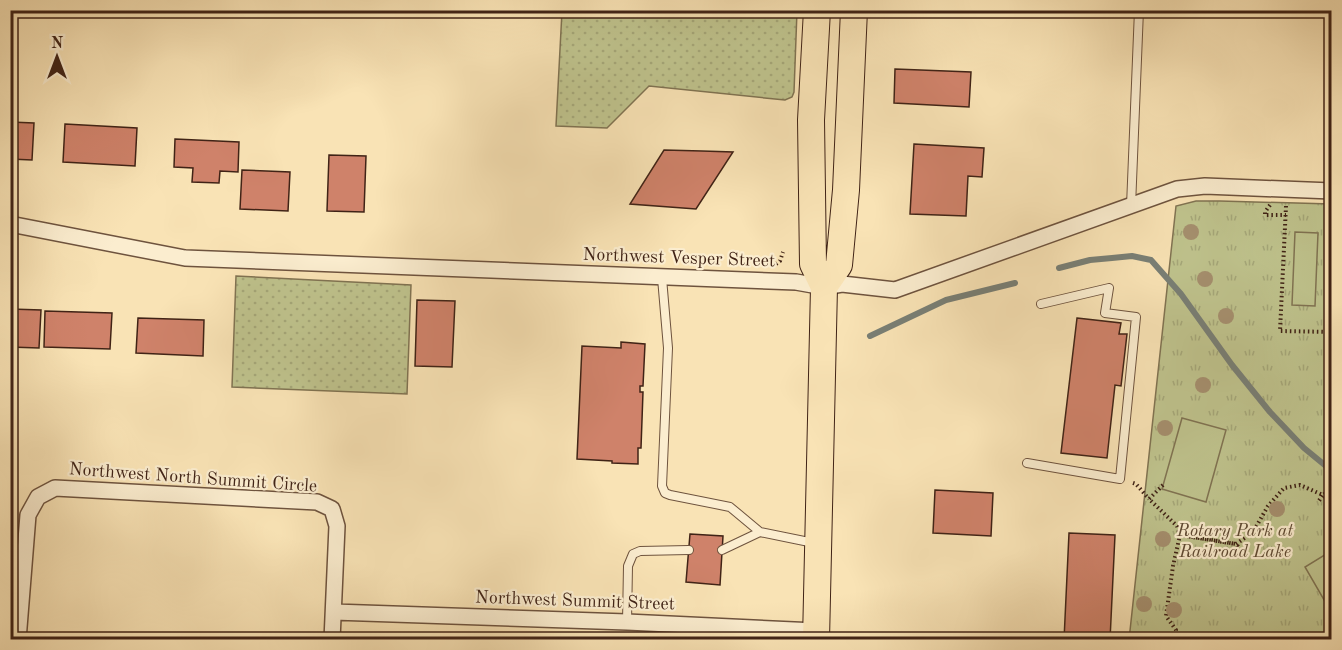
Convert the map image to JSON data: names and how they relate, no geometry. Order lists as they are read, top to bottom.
{
  "streets": {
    "street": ["Northwest Vesper Street", "Northwest North Summit Circle", "Northwest Summit Street"]
  },
  "crossings": [
    ["Northwest North Summit Circle", "Northwest Summit Street"]
  ],
  "parks": ["Rotary Park at Railroad Lake"],
  "north": "top"
}
